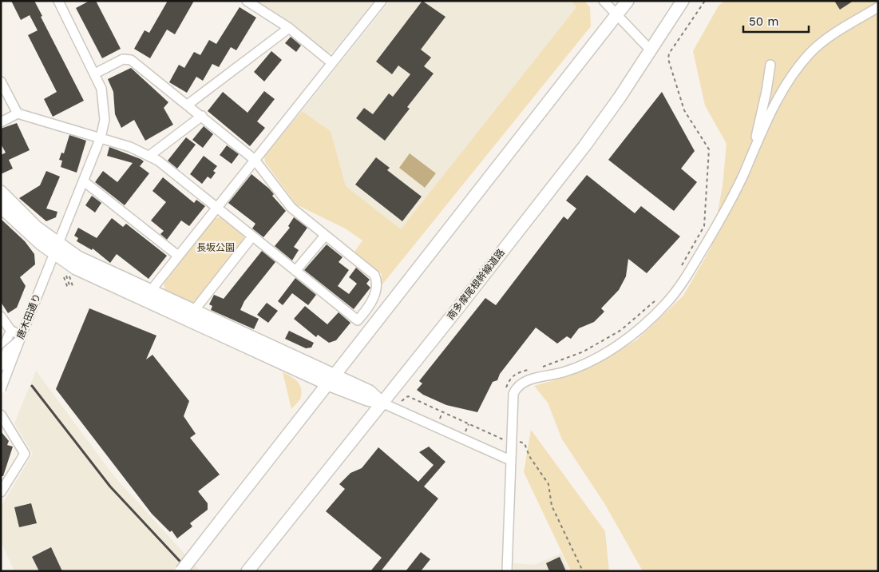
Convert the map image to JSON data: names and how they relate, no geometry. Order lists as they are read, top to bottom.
{
  "streets": {
    "main road": ["南多摩尾根幹線道路"],
    "street": ["唐木田通り"]
  },
  "parks": ["長坂公園"],
  "scale_bar": "50 m"
}
